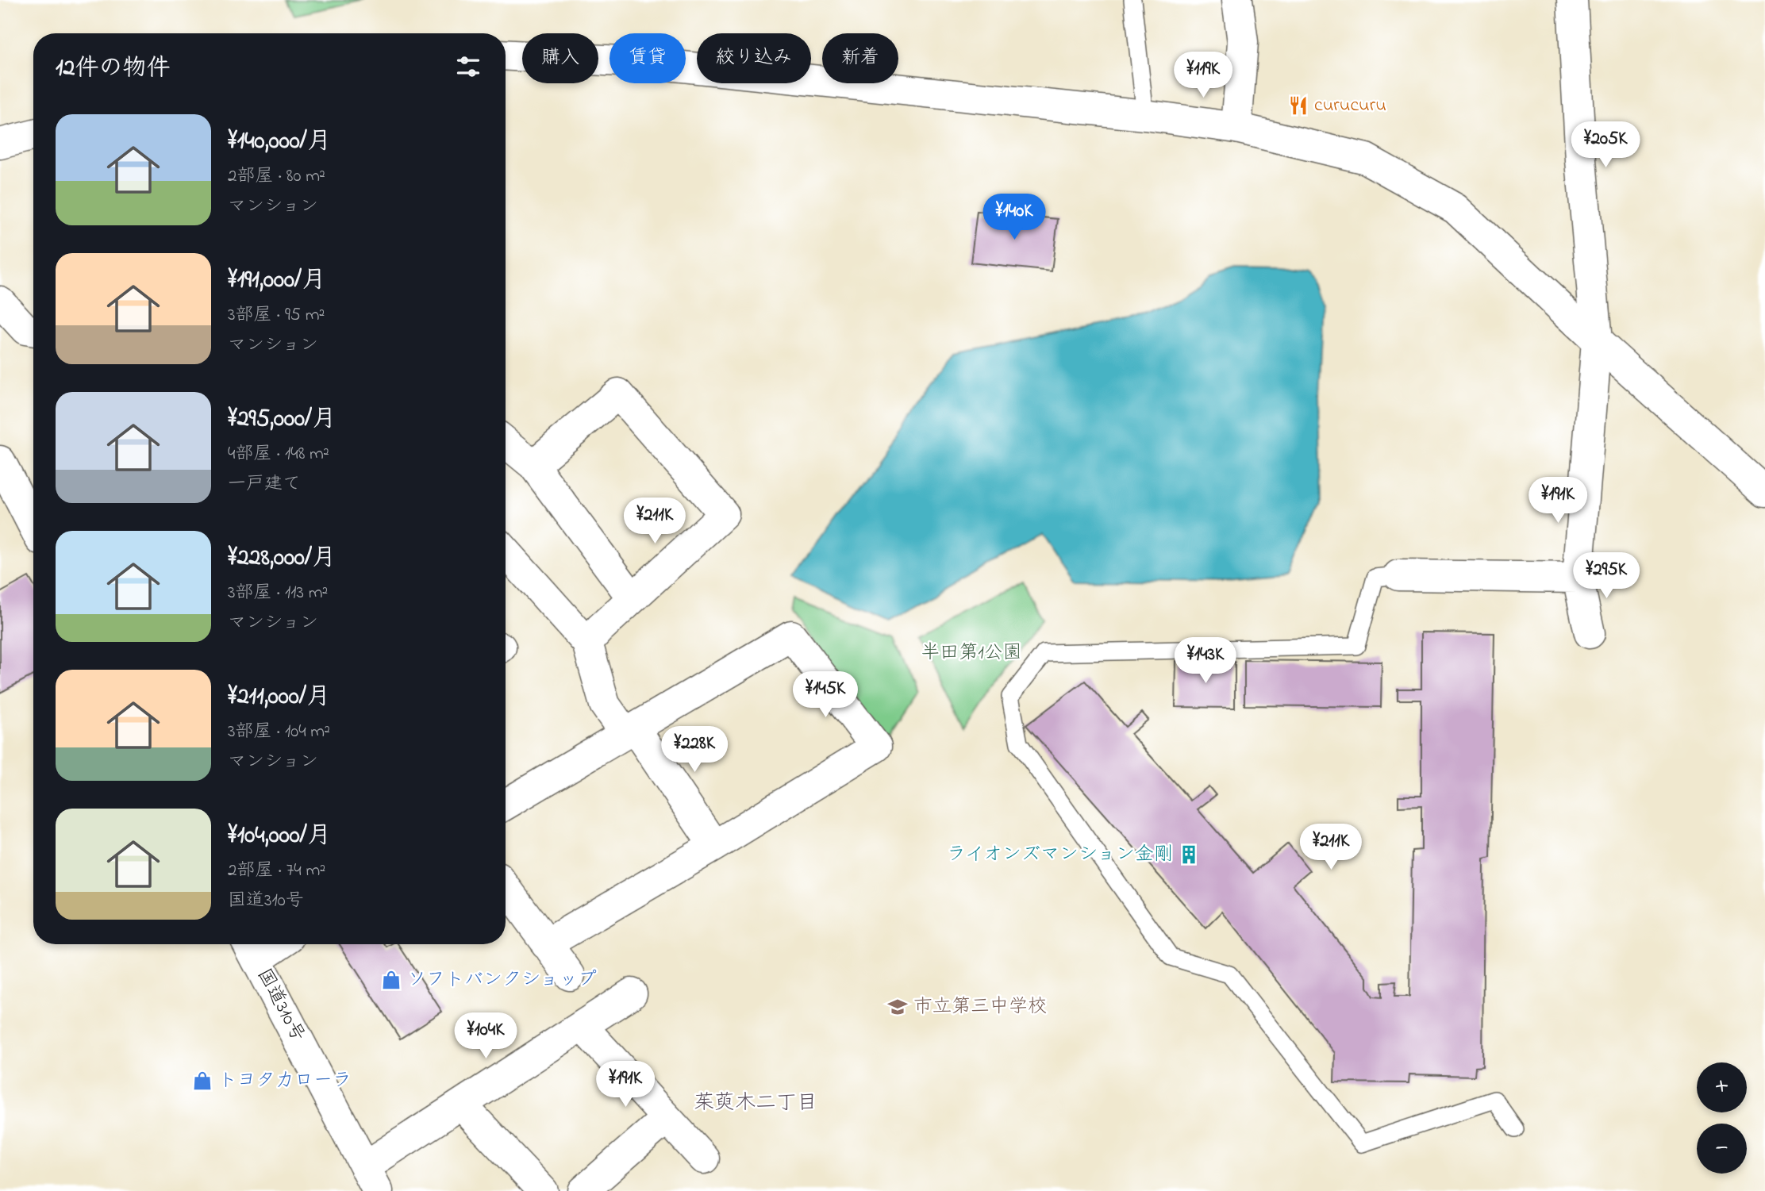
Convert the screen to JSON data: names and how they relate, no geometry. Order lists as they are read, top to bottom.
{
  "streets": {
    "main road": ["国道310号"]
  },
  "districts": ["茱萸木二丁目"],
  "parks": ["半田第1公園"],
  "places": {
    "restaurant": ["curucuru"],
    "building": ["ライオンズマンション金剛"],
    "shop": ["ソフトバンクショップ", "トヨタカローラ"],
    "school or university": ["市立第三中学校"]
  },
  "page": {
    "chip": [
      "購入",
      "賃貸",
      "絞り込み",
      "新着"
    ],
    "heading": "12件の物件",
    "price": [
      "¥119K",
      "¥205K",
      "¥140K",
      "¥191K",
      "¥211K",
      "¥295K",
      "¥143K",
      "¥145K",
      "¥228K",
      "¥211K",
      "¥104K",
      "¥191K"
    ],
    "list": [
      {
        "name": "¥140,000/月",
        "note": "2部屋 · 80 m² · マンション"
      },
      {
        "name": "¥191,000/月",
        "note": "3部屋 · 95 m² · マンション"
      },
      {
        "name": "¥295,000/月",
        "note": "4部屋 · 148 m² · 一戸建て"
      },
      {
        "name": "¥228,000/月",
        "note": "3部屋 · 113 m² · マンション"
      },
      {
        "name": "¥211,000/月",
        "note": "3部屋 · 104 m² · マンション"
      },
      {
        "name": "¥104,000/月",
        "note": "2部屋 · 74 m² · 国道310号"
      }
    ],
    "map_buttons": ["+", "−"]
  }
}
